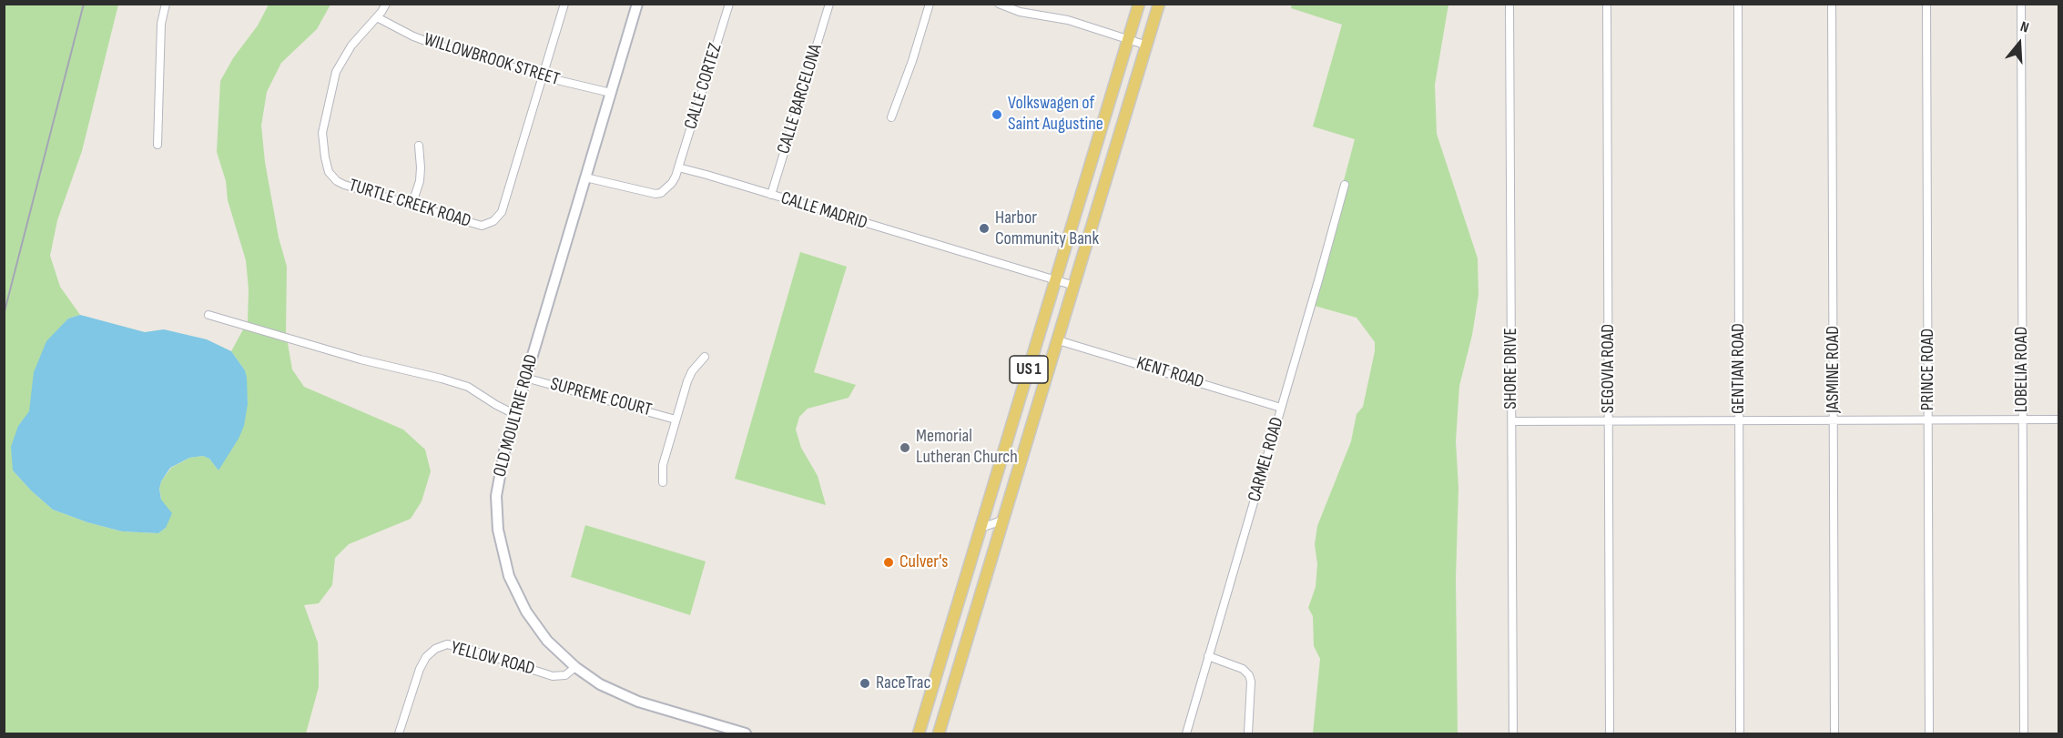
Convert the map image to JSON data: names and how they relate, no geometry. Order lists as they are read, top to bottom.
{
  "streets": {
    "main road": ["US 1", "OLD MOULTRIE ROAD"],
    "street": [
      "WILLOWBROOK STREET",
      "CALLE CORTEZ",
      "CALLE BARCELONA",
      "TURTLE CREEK ROAD",
      "CALLE MADRID",
      "SHORE DRIVE",
      "SEGOVIA ROAD",
      "GENTIAN ROAD",
      "JASMINE ROAD",
      "PRINCE ROAD",
      "LOBELIA ROAD",
      "KENT ROAD",
      "SUPREME COURT",
      "CARMEL ROAD",
      "YELLOW ROAD"
    ]
  },
  "crossings": [
    ["WILLOWBROOK STREET", "TURTLE CREEK ROAD"],
    ["WILLOWBROOK STREET", "OLD MOULTRIE ROAD"],
    ["CALLE CORTEZ", "CALLE MADRID"],
    ["CALLE BARCELONA", "CALLE MADRID"],
    ["CALLE MADRID", "US 1"],
    ["US 1", "KENT ROAD"],
    ["KENT ROAD", "CARMEL ROAD"],
    ["SUPREME COURT", "OLD MOULTRIE ROAD"],
    ["OLD MOULTRIE ROAD", "YELLOW ROAD"]
  ],
  "places": [
    "Volkswagen of Saint Augustine",
    "Harbor Community Bank",
    "Memorial Lutheran Church",
    "Culver's",
    "RaceTrac"
  ],
  "north": "top"
}
